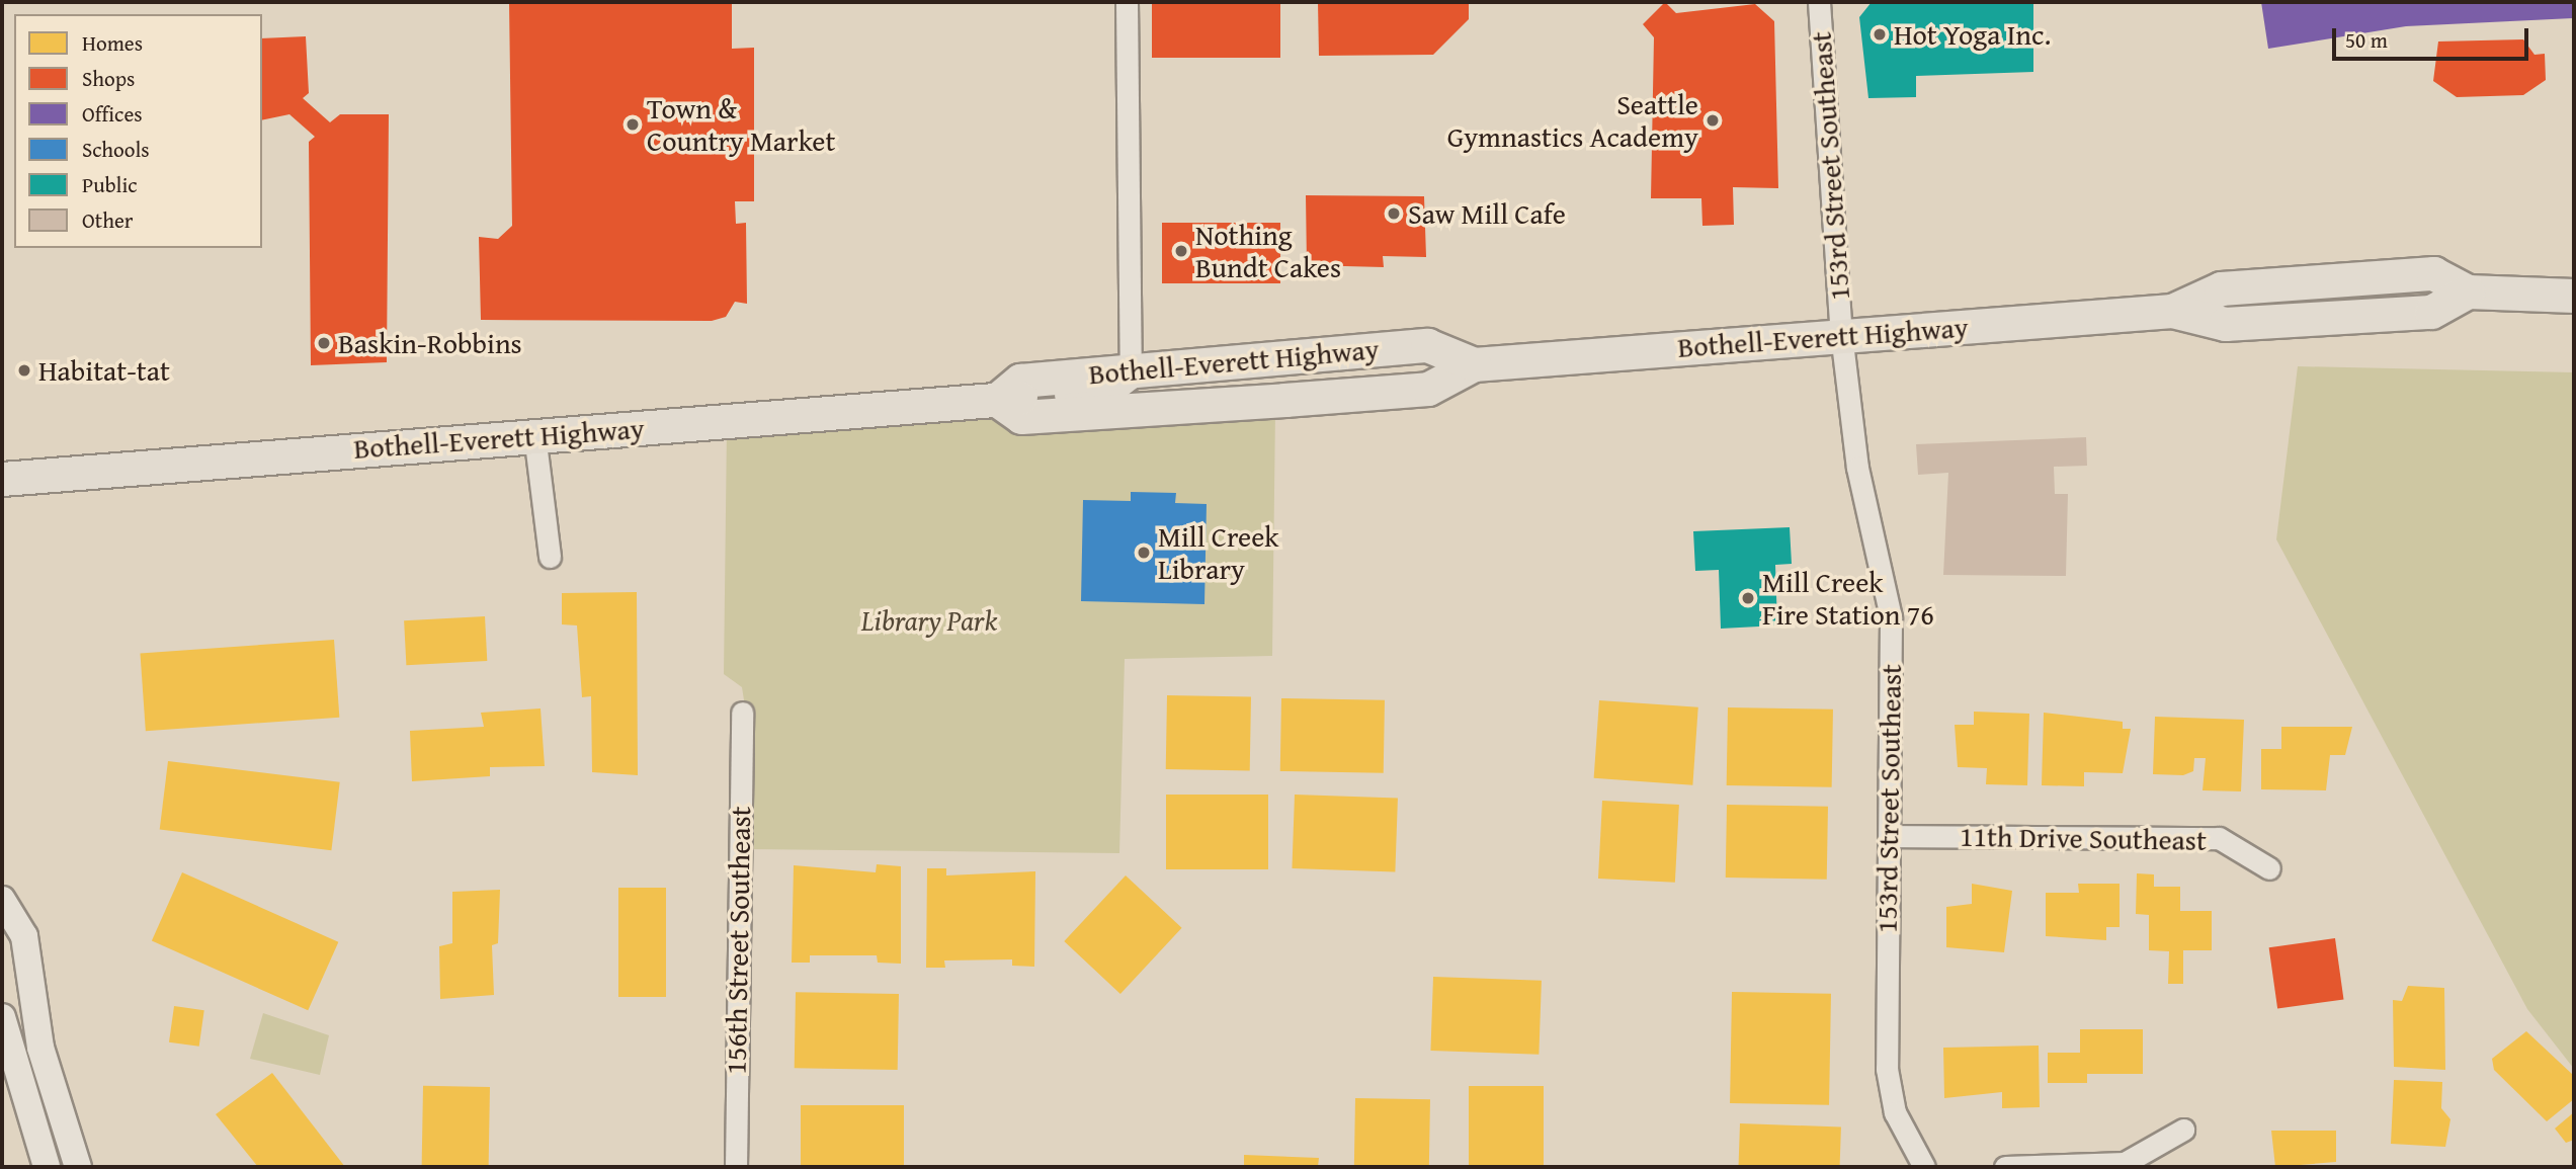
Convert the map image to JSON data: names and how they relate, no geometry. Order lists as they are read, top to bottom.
{
  "streets": {
    "main road": ["Bothell-Everett Highway"],
    "street": ["153rd Street Southeast", "11th Drive Southeast", "156th Street Southeast"]
  },
  "crossings": [
    ["153rd Street Southeast", "Bothell-Everett Highway"],
    ["153rd Street Southeast", "11th Drive Southeast"]
  ],
  "parks": ["Library Park"],
  "places": [
    "Hot Yoga Inc.",
    "Seattle Gymnastics Academy",
    "Town & Country Market",
    "Saw Mill Cafe",
    "Nothing Bundt Cakes",
    "Baskin-Robbins",
    "Habitat-tat",
    "Mill Creek Library",
    "Mill Creek Fire Station 76"
  ],
  "legend": [
    "Homes",
    "Shops",
    "Offices",
    "Schools",
    "Public",
    "Other"
  ],
  "scale_bar": "50 m"
}
